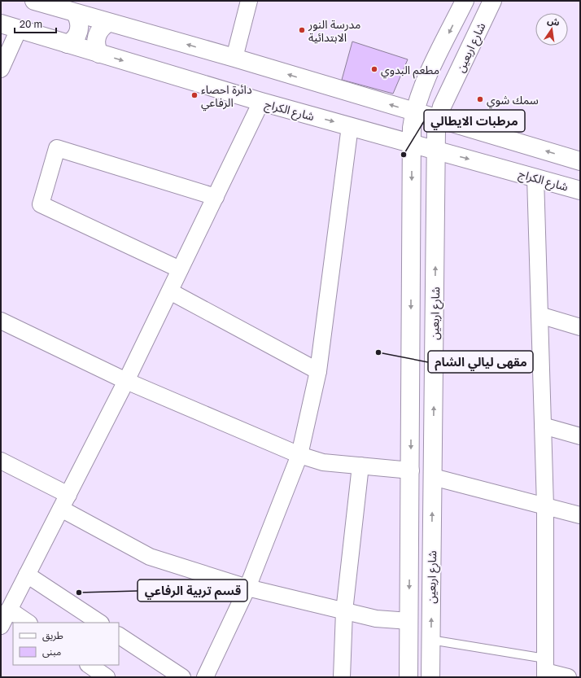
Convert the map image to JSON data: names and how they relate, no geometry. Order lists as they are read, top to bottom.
{
  "streets": {
    "main road": ["شارع اربعين", "شارع الكراج"]
  },
  "crossings": [
    ["شارع اربعين", "شارع الكراج"]
  ],
  "places": [
    "مدرسة النور الابتدائية",
    "مطعم البدوي",
    "دائرة احصاء الرفاعي",
    "سمك شوي",
    "مرطبات الايطالي",
    "مقهى ليالي الشام",
    "قسم تربية الرفاعي"
  ],
  "legend": ["طريق", "مبنى"],
  "scale_bar": "20 m",
  "north": "top"
}
